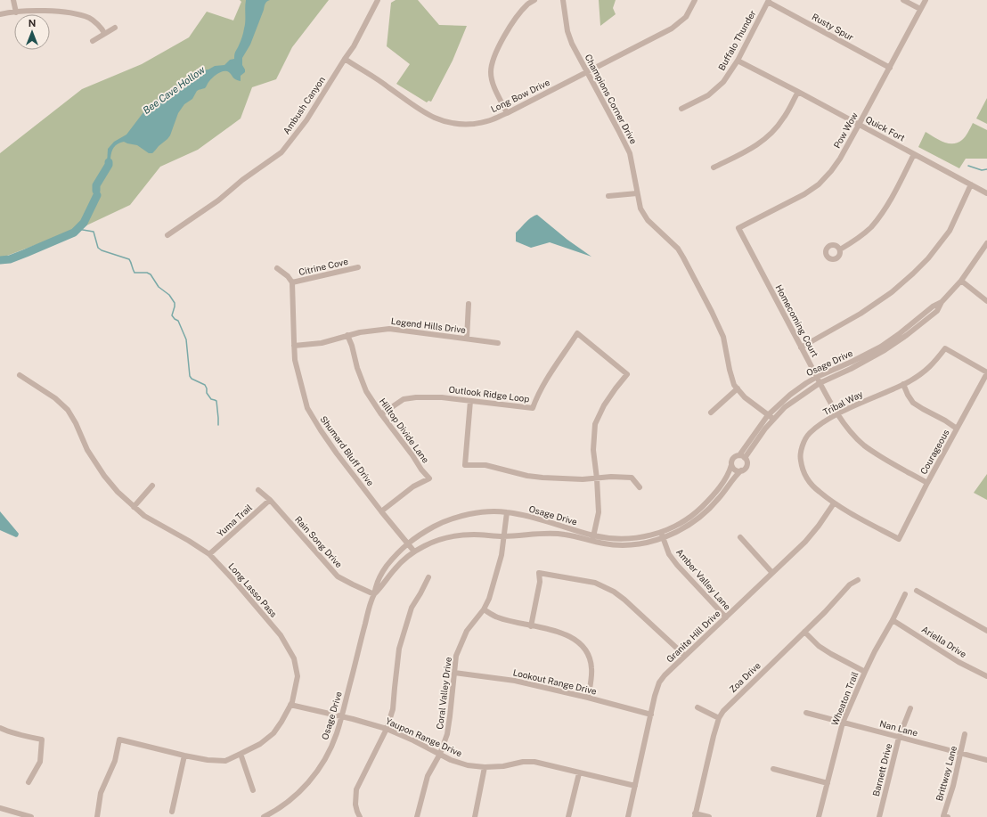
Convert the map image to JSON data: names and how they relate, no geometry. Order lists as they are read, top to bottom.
{
  "streets": {
    "street": [
      "Rusty Spur",
      "Buffalo Thunder",
      "Long Bow Drive",
      "Champions Corner Drive",
      "Ambush Canyon",
      "Quick Fort",
      "Pow Wow",
      "Citrine Cove",
      "Homecoming Court",
      "Legend Hills Drive",
      "Osage Drive",
      "Outlook Ridge Loop",
      "Tribal Way",
      "Hilltop Divide Lane",
      "Shumard Bluff Drive",
      "Courageous",
      "Yuma Trail",
      "Rain Song Drive",
      "Amber Valley Lane",
      "Long Lasso Pass",
      "Granite Hill Drive",
      "Ariella Drive",
      "Zoa Drive",
      "Lookout Range Drive",
      "Coral Valley Drive",
      "Wheaton Trail",
      "Nan Lane",
      "Yaupon Range Drive",
      "Barnett Drive",
      "Brittway Lane"
    ]
  },
  "crossings": [
    ["Rusty Spur", "Buffalo Thunder"],
    ["Rusty Spur", "Pow Wow"],
    ["Buffalo Thunder", "Quick Fort"],
    ["Long Bow Drive", "Champions Corner Drive"],
    ["Long Bow Drive", "Ambush Canyon"],
    ["Champions Corner Drive", "Osage Drive"],
    ["Quick Fort", "Pow Wow"],
    ["Pow Wow", "Homecoming Court"],
    ["Citrine Cove", "Shumard Bluff Drive"],
    ["Homecoming Court", "Osage Drive"],
    ["Homecoming Court", "Tribal Way"],
    ["Homecoming Court", "Courageous"],
    ["Legend Hills Drive", "Hilltop Divide Lane"],
    ["Legend Hills Drive", "Shumard Bluff Drive"],
    ["Osage Drive", "Shumard Bluff Drive"],
    ["Osage Drive", "Rain Song Drive"],
    ["Osage Drive", "Amber Valley Lane"],
    ["Osage Drive", "Coral Valley Drive"],
    ["Osage Drive", "Yaupon Range Drive"],
    ["Outlook Ridge Loop", "Hilltop Divide Lane"],
    ["Tribal Way", "Courageous"],
    ["Tribal Way", "Granite Hill Drive"],
    ["Hilltop Divide Lane", "Shumard Bluff Drive"],
    ["Yuma Trail", "Rain Song Drive"],
    ["Yuma Trail", "Long Lasso Pass"],
    ["Amber Valley Lane", "Granite Hill Drive"],
    ["Long Lasso Pass", "Yaupon Range Drive"],
    ["Granite Hill Drive", "Lookout Range Drive"],
    ["Granite Hill Drive", "Yaupon Range Drive"],
    ["Ariella Drive", "Wheaton Trail"],
    ["Lookout Range Drive", "Coral Valley Drive"],
    ["Coral Valley Drive", "Yaupon Range Drive"],
    ["Wheaton Trail", "Nan Lane"],
    ["Nan Lane", "Barnett Drive"],
    ["Nan Lane", "Brittway Lane"]
  ],
  "water": ["Bee Cave Hollow"],
  "north": "top"
}
